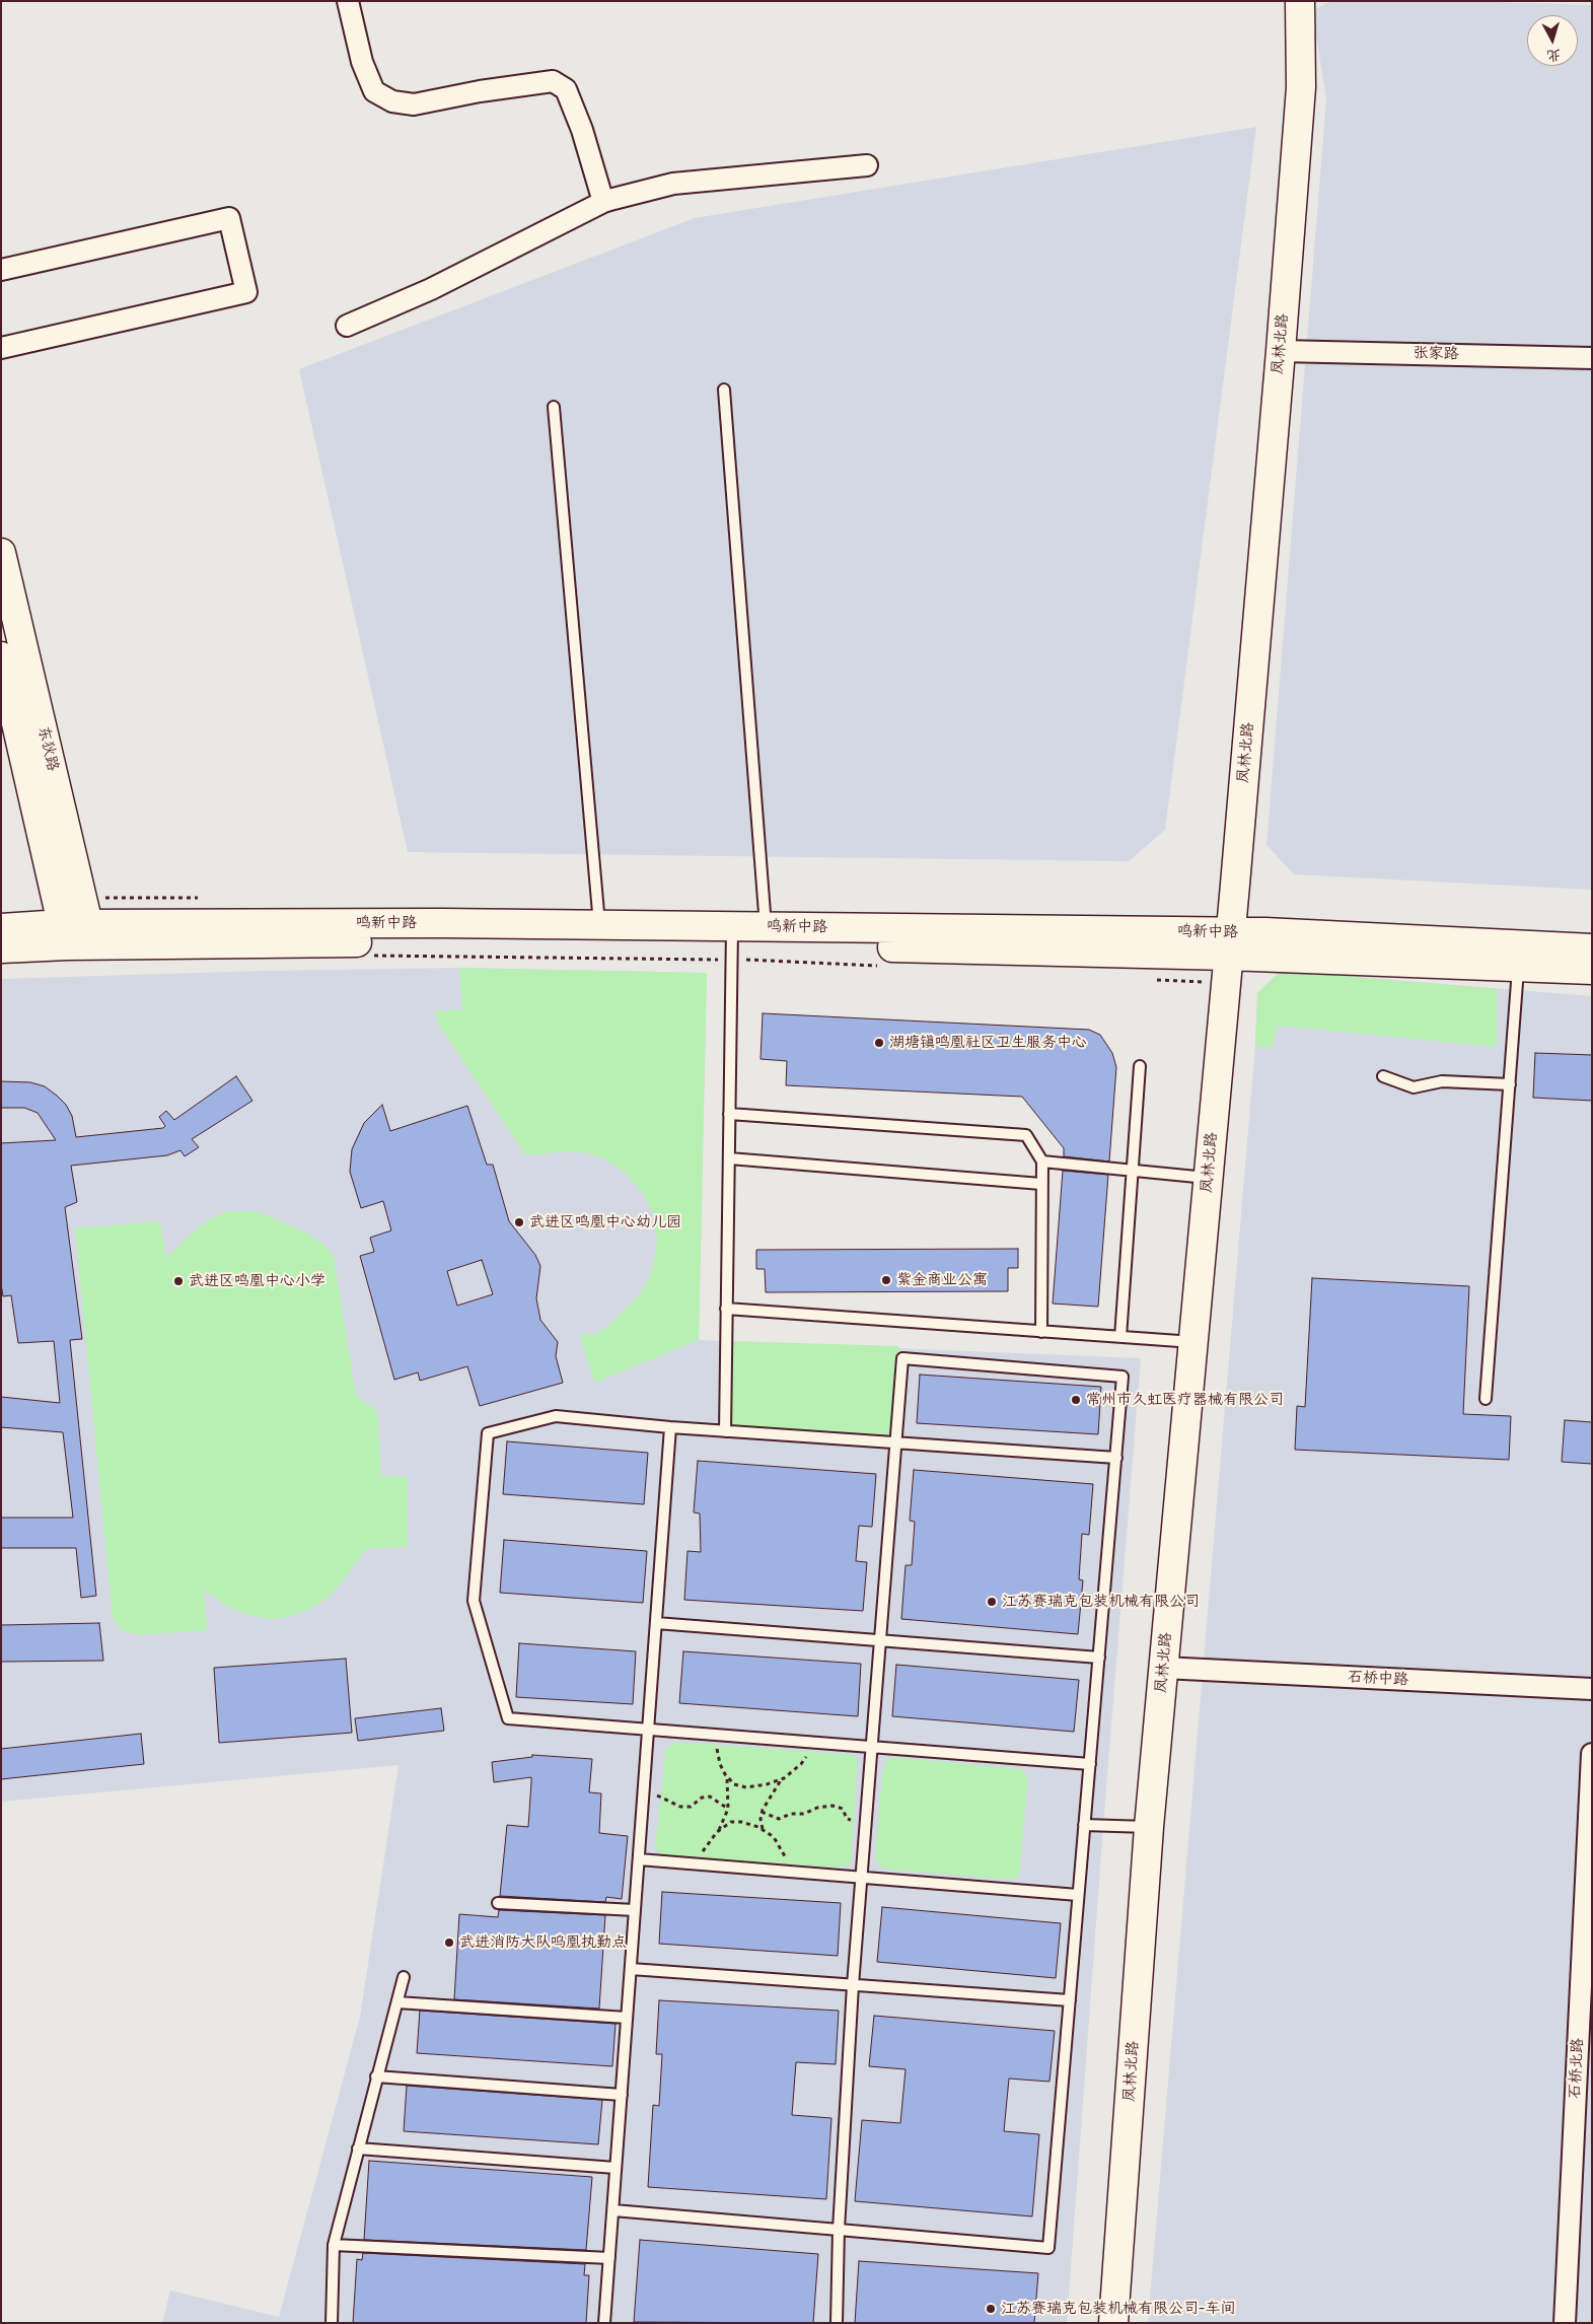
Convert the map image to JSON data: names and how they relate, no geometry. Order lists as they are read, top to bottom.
{
  "streets": {
    "street": [
      "凤林北路",
      "张家路",
      "东狄路",
      "鸣新中路",
      "石桥中路",
      "石桥北路"
    ]
  },
  "crossings": [
    ["凤林北路", "张家路"],
    ["凤林北路", "鸣新中路"],
    ["凤林北路", "石桥中路"],
    ["东狄路", "鸣新中路"]
  ],
  "places": [
    "湖塘镇鸣凰社区卫生服务中心",
    "武进区鸣凰中心幼儿园",
    "紫金商业公寓",
    "武进区鸣凰中心小学",
    "常州市久虹医疗器械有限公司",
    "江苏赛瑞克包装机械有限公司",
    "武进消防大队呜凰执勤点",
    "江苏赛瑞克包装机械有限公司-车间"
  ],
  "north": "bottom"
}
